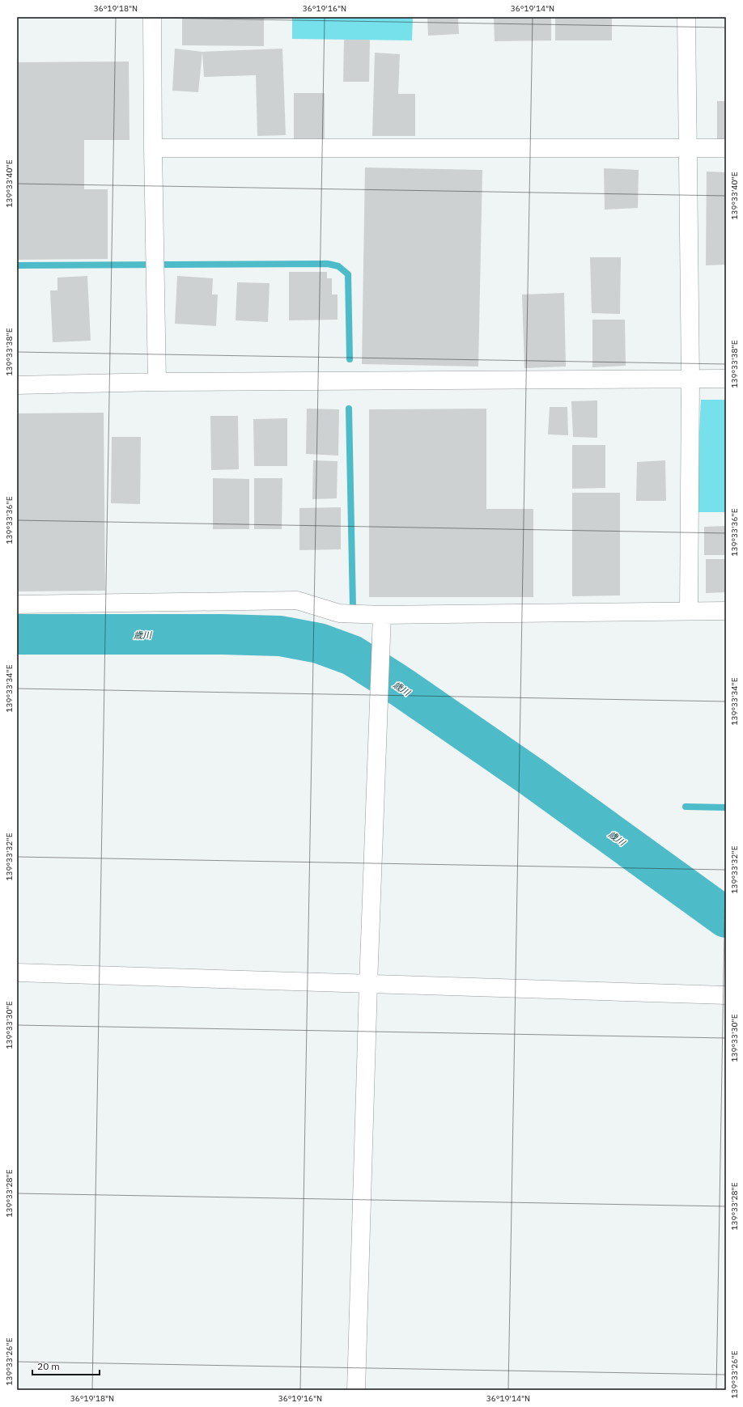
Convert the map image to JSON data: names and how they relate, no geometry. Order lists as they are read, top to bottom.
{
  "water": ["歳川"],
  "scale_bar": "20 m",
  "coordinates": [
    "36°19'18\"N",
    "36°19'16\"N",
    "36°19'14\"N",
    "139°33'40\"E",
    "139°33'38\"E",
    "139°33'36\"E",
    "139°33'34\"E",
    "139°33'32\"E",
    "139°33'30\"E",
    "139°33'28\"E",
    "139°33'26\"E"
  ]
}
